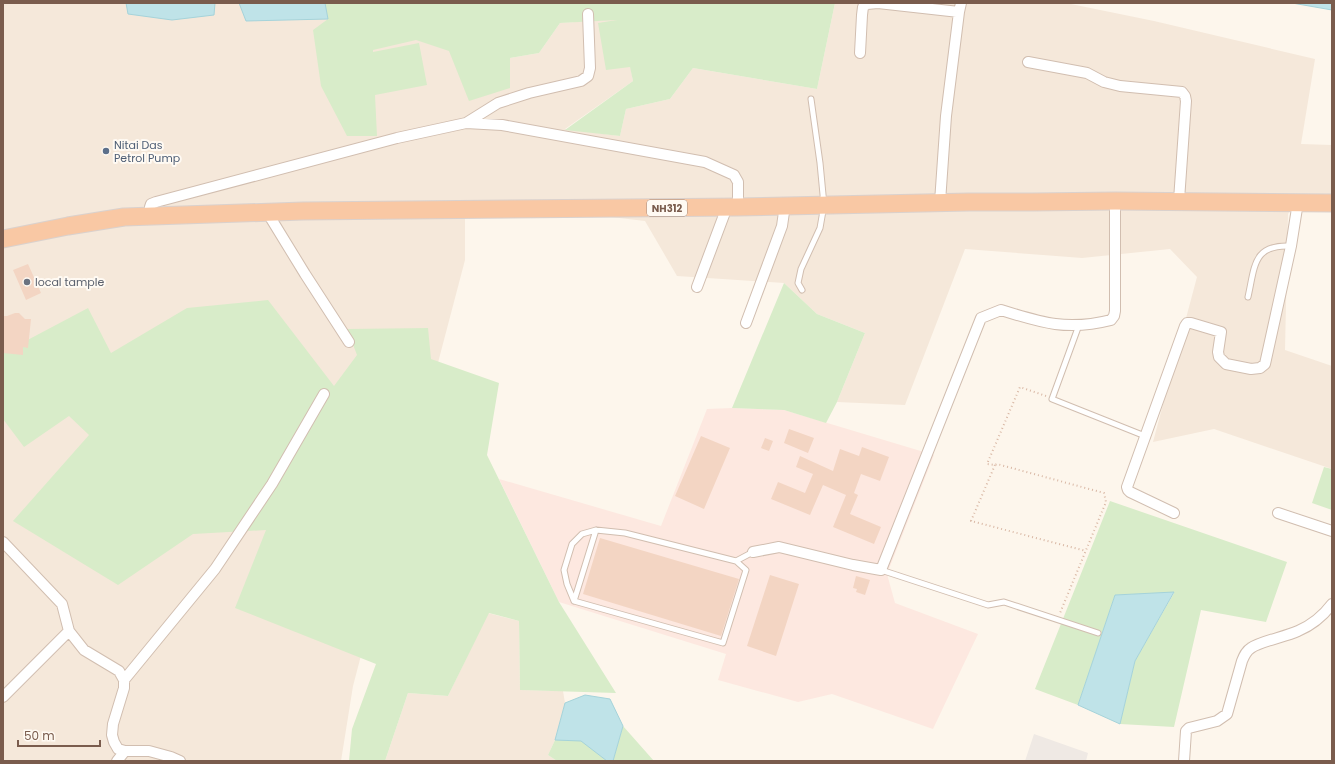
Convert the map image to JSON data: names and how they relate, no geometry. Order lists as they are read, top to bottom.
{
  "streets": {
    "highway": ["NH312"]
  },
  "places": ["Nitai Das Petrol Pump", "local tample"],
  "scale_bar": "50 m"
}
